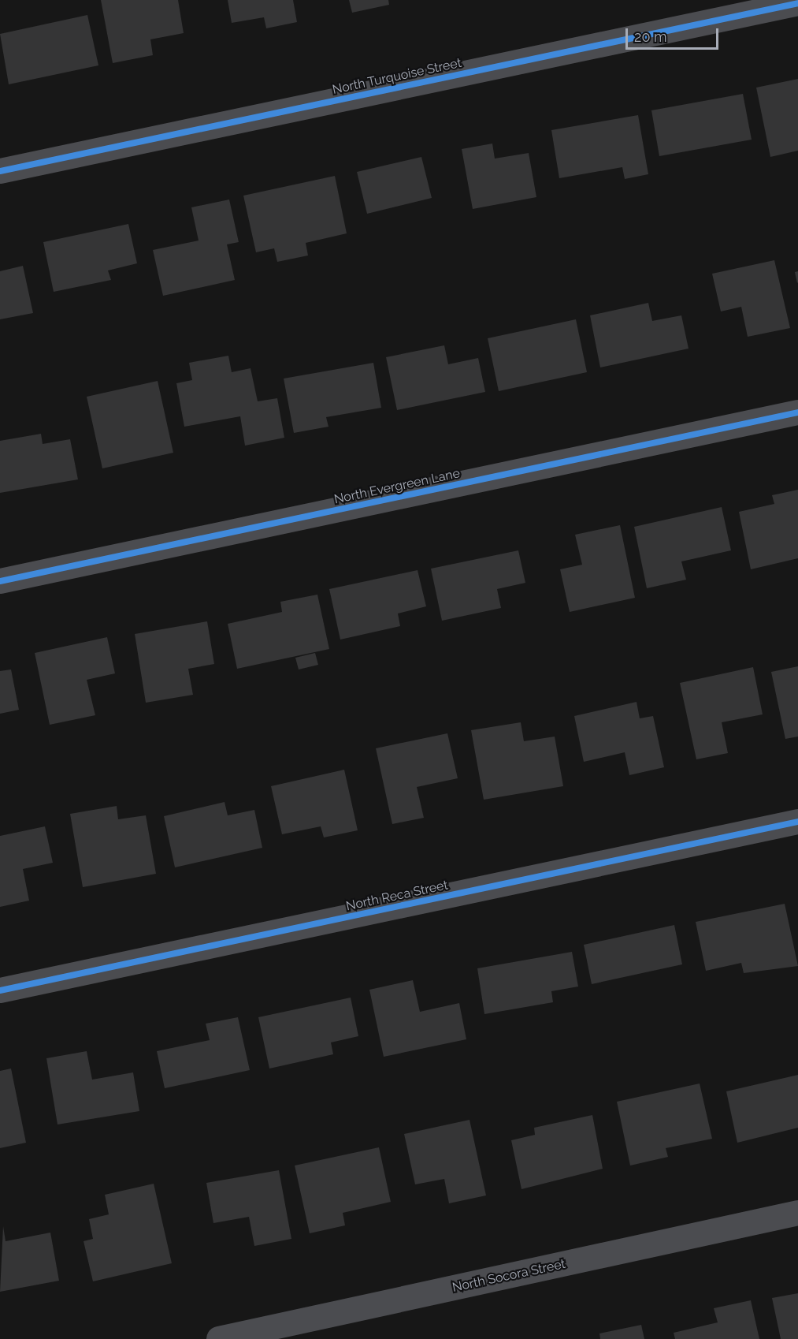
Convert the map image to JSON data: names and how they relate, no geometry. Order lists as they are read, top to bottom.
{
  "streets": {
    "street": [
      "North Turquoise Street",
      "North Evergreen Lane",
      "North Reca Street",
      "North Socora Street"
    ]
  },
  "scale_bar": "20 m"
}
